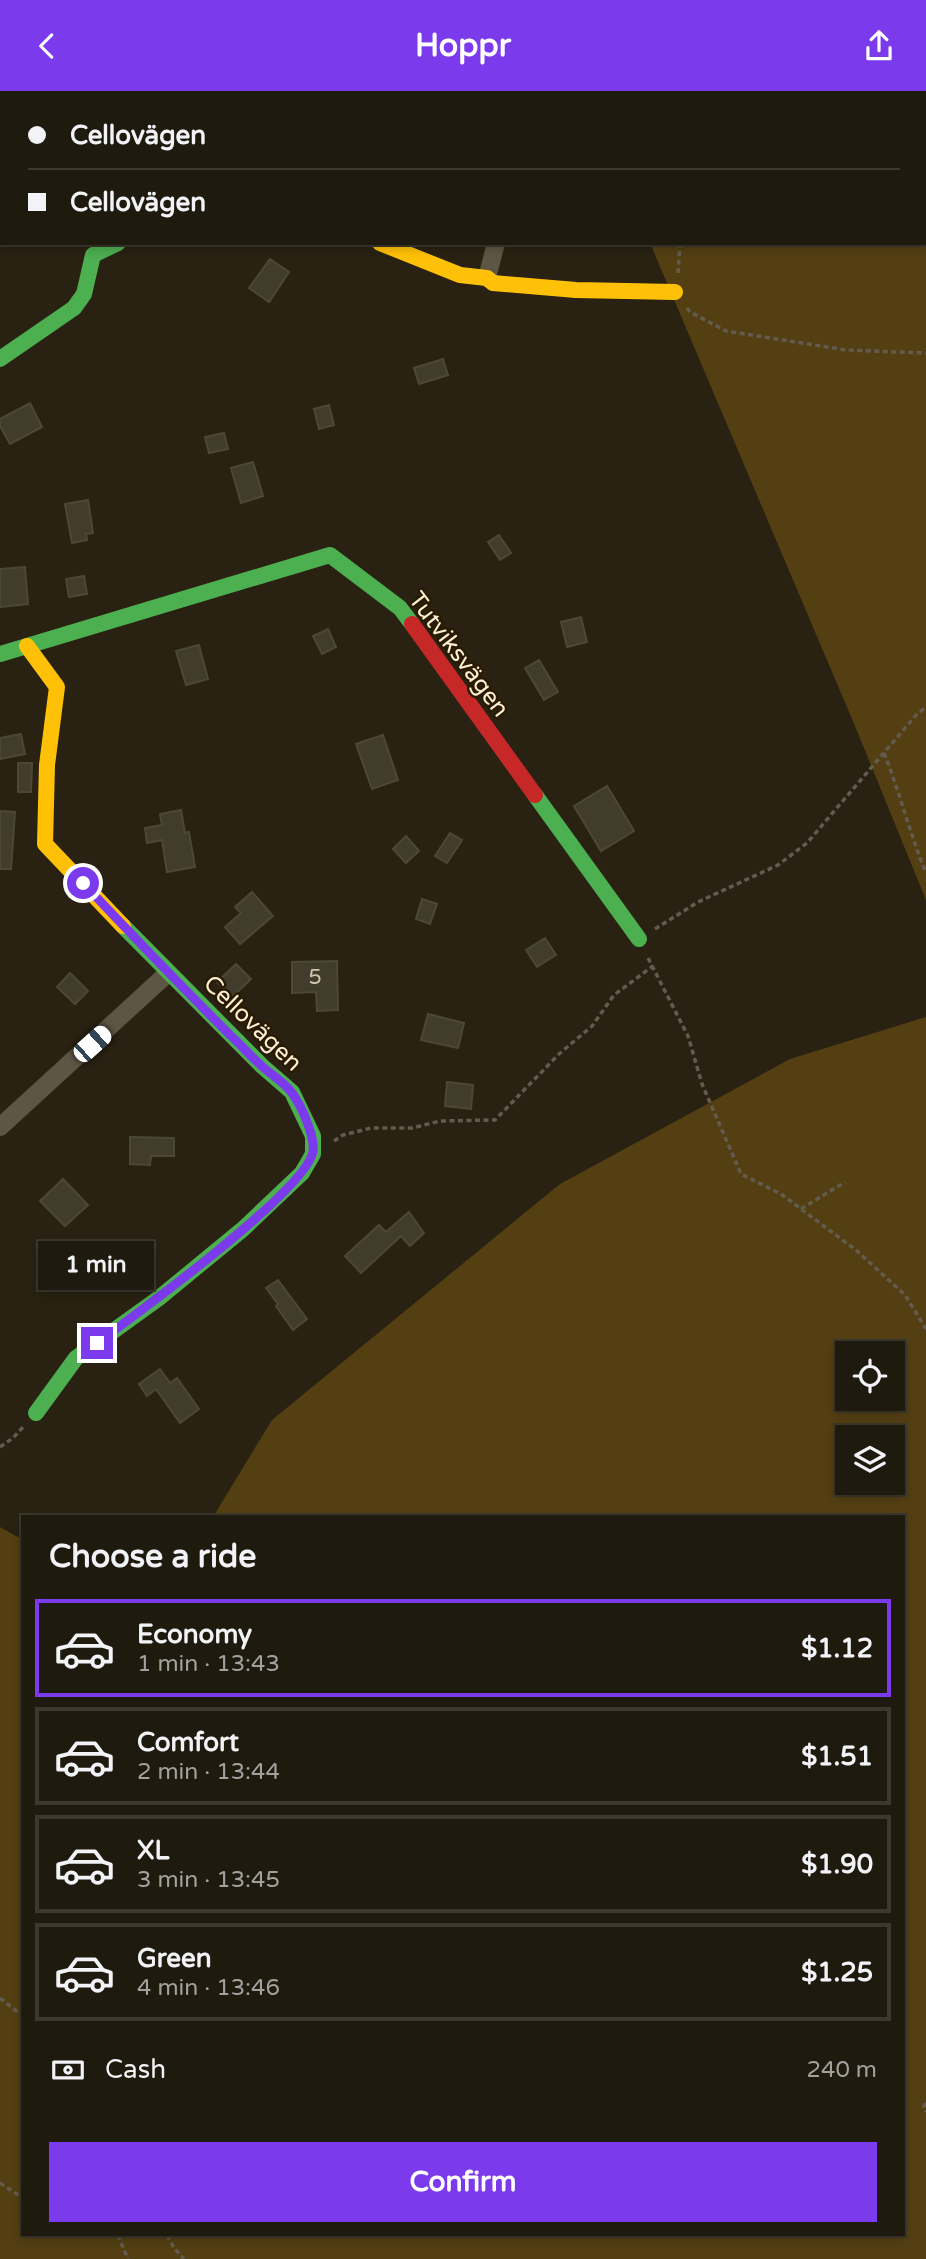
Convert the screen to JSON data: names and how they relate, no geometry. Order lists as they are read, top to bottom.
{
  "streets": {
    "street": ["Tutviksvägen", "Cellovägen"]
  },
  "crossings": [
    ["Tutviksvägen", "Cellovägen"]
  ],
  "house_numbers": ["5"],
  "page": {
    "header": "Hoppr",
    "banner": ["Cellovägen", "Cellovägen"],
    "bubble": "1 min",
    "heading": "Choose a ride",
    "list": [
      {
        "name": "Economy",
        "note": "1 min · 13:43",
        "value": "$1.12"
      },
      {
        "name": "Comfort",
        "note": "2 min · 13:44",
        "value": "$1.51"
      },
      {
        "name": "XL",
        "note": "3 min · 13:45",
        "value": "$1.90"
      },
      {
        "name": "Green",
        "note": "4 min · 13:46",
        "value": "$1.25"
      }
    ],
    "pay": ["Cash", "240 m"],
    "buttons": "Confirm"
  }
}
